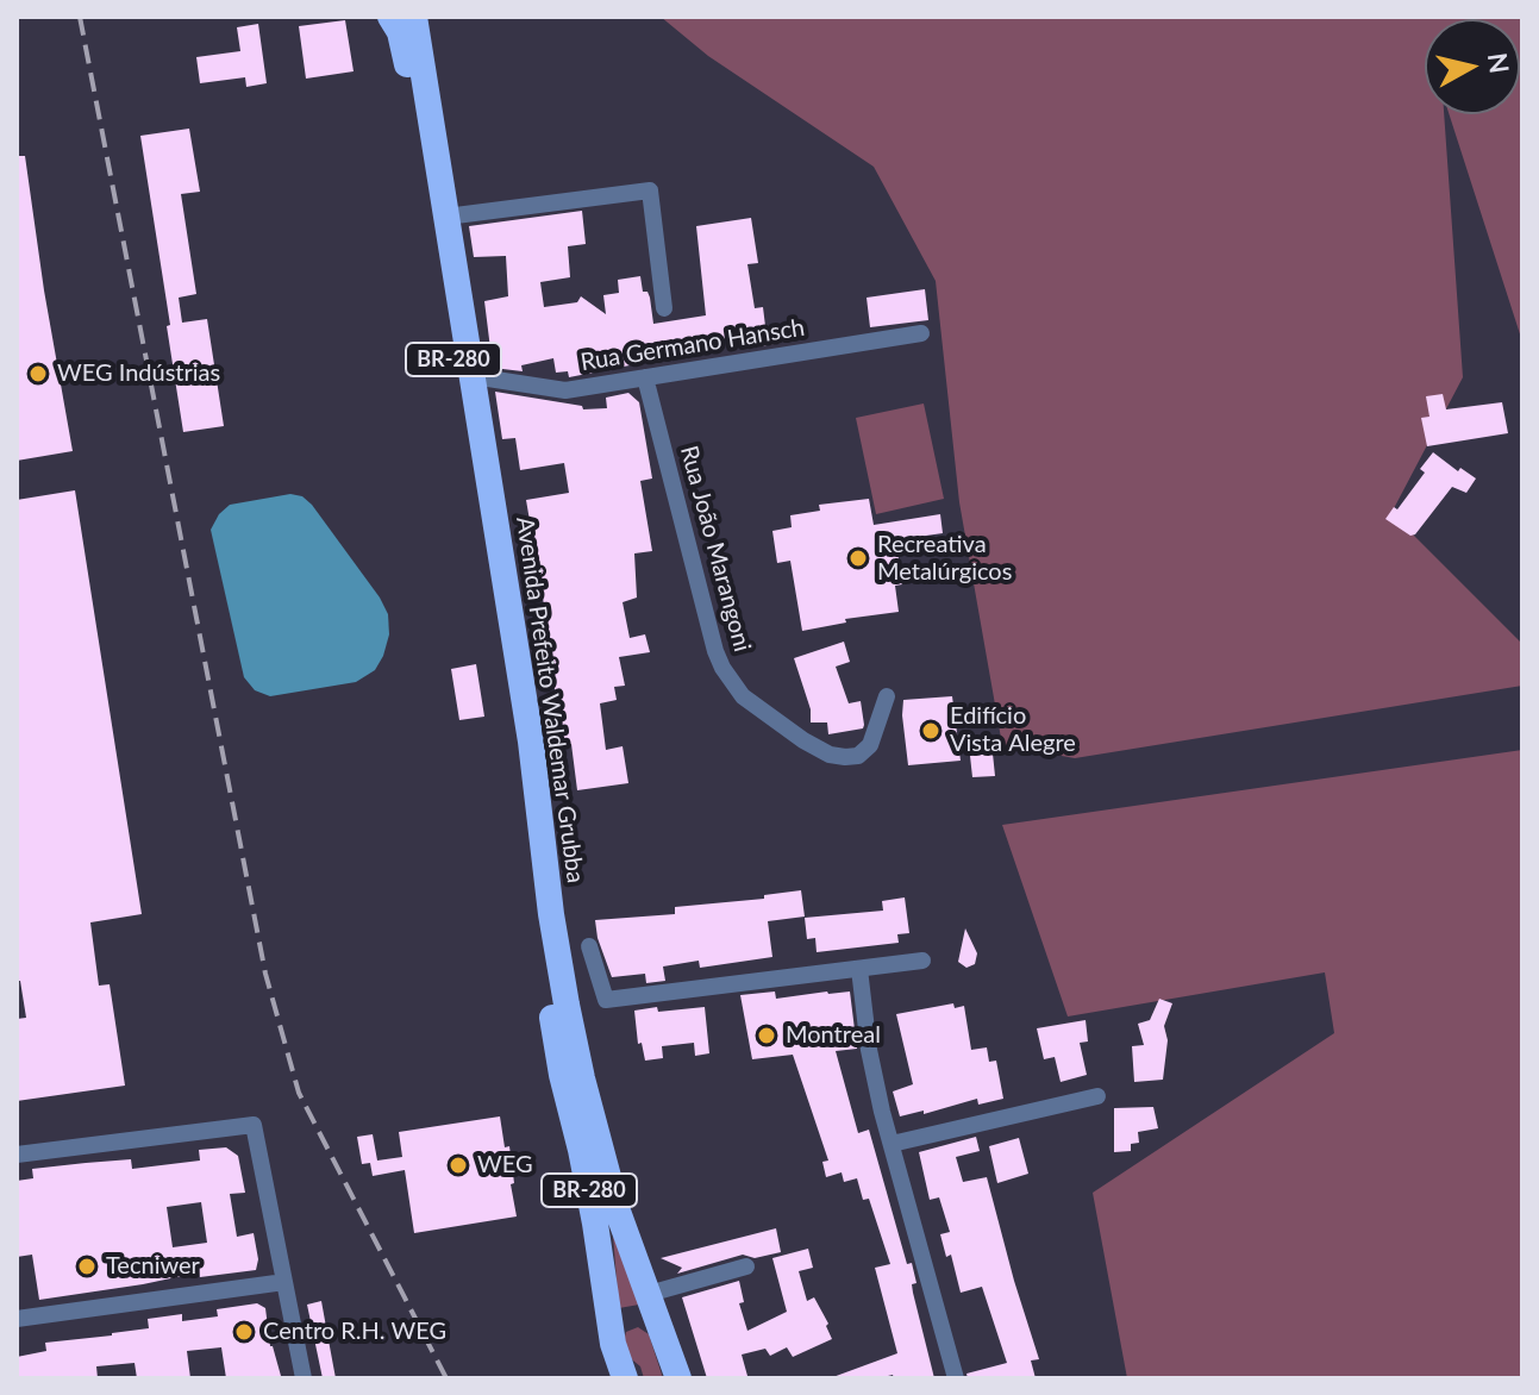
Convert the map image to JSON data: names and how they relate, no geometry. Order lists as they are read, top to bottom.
{
  "streets": {
    "highway": ["BR-280", "Avenida Prefeito Waldemar Grubba"],
    "street": ["Rua Germano Hansch", "Rua João Marangoni"]
  },
  "crossings": [
    ["Rua Germano Hansch", "Rua João Marangoni"],
    ["Rua Germano Hansch", "Avenida Prefeito Waldemar Grubba"]
  ],
  "places": [
    "WEG Indústrias",
    "Recreativa Metalúrgicos",
    "Edifício Vista Alegre",
    "Montreal",
    "WEG",
    "Tecniwer",
    "Centro R.H. WEG"
  ],
  "north": "right"
}
